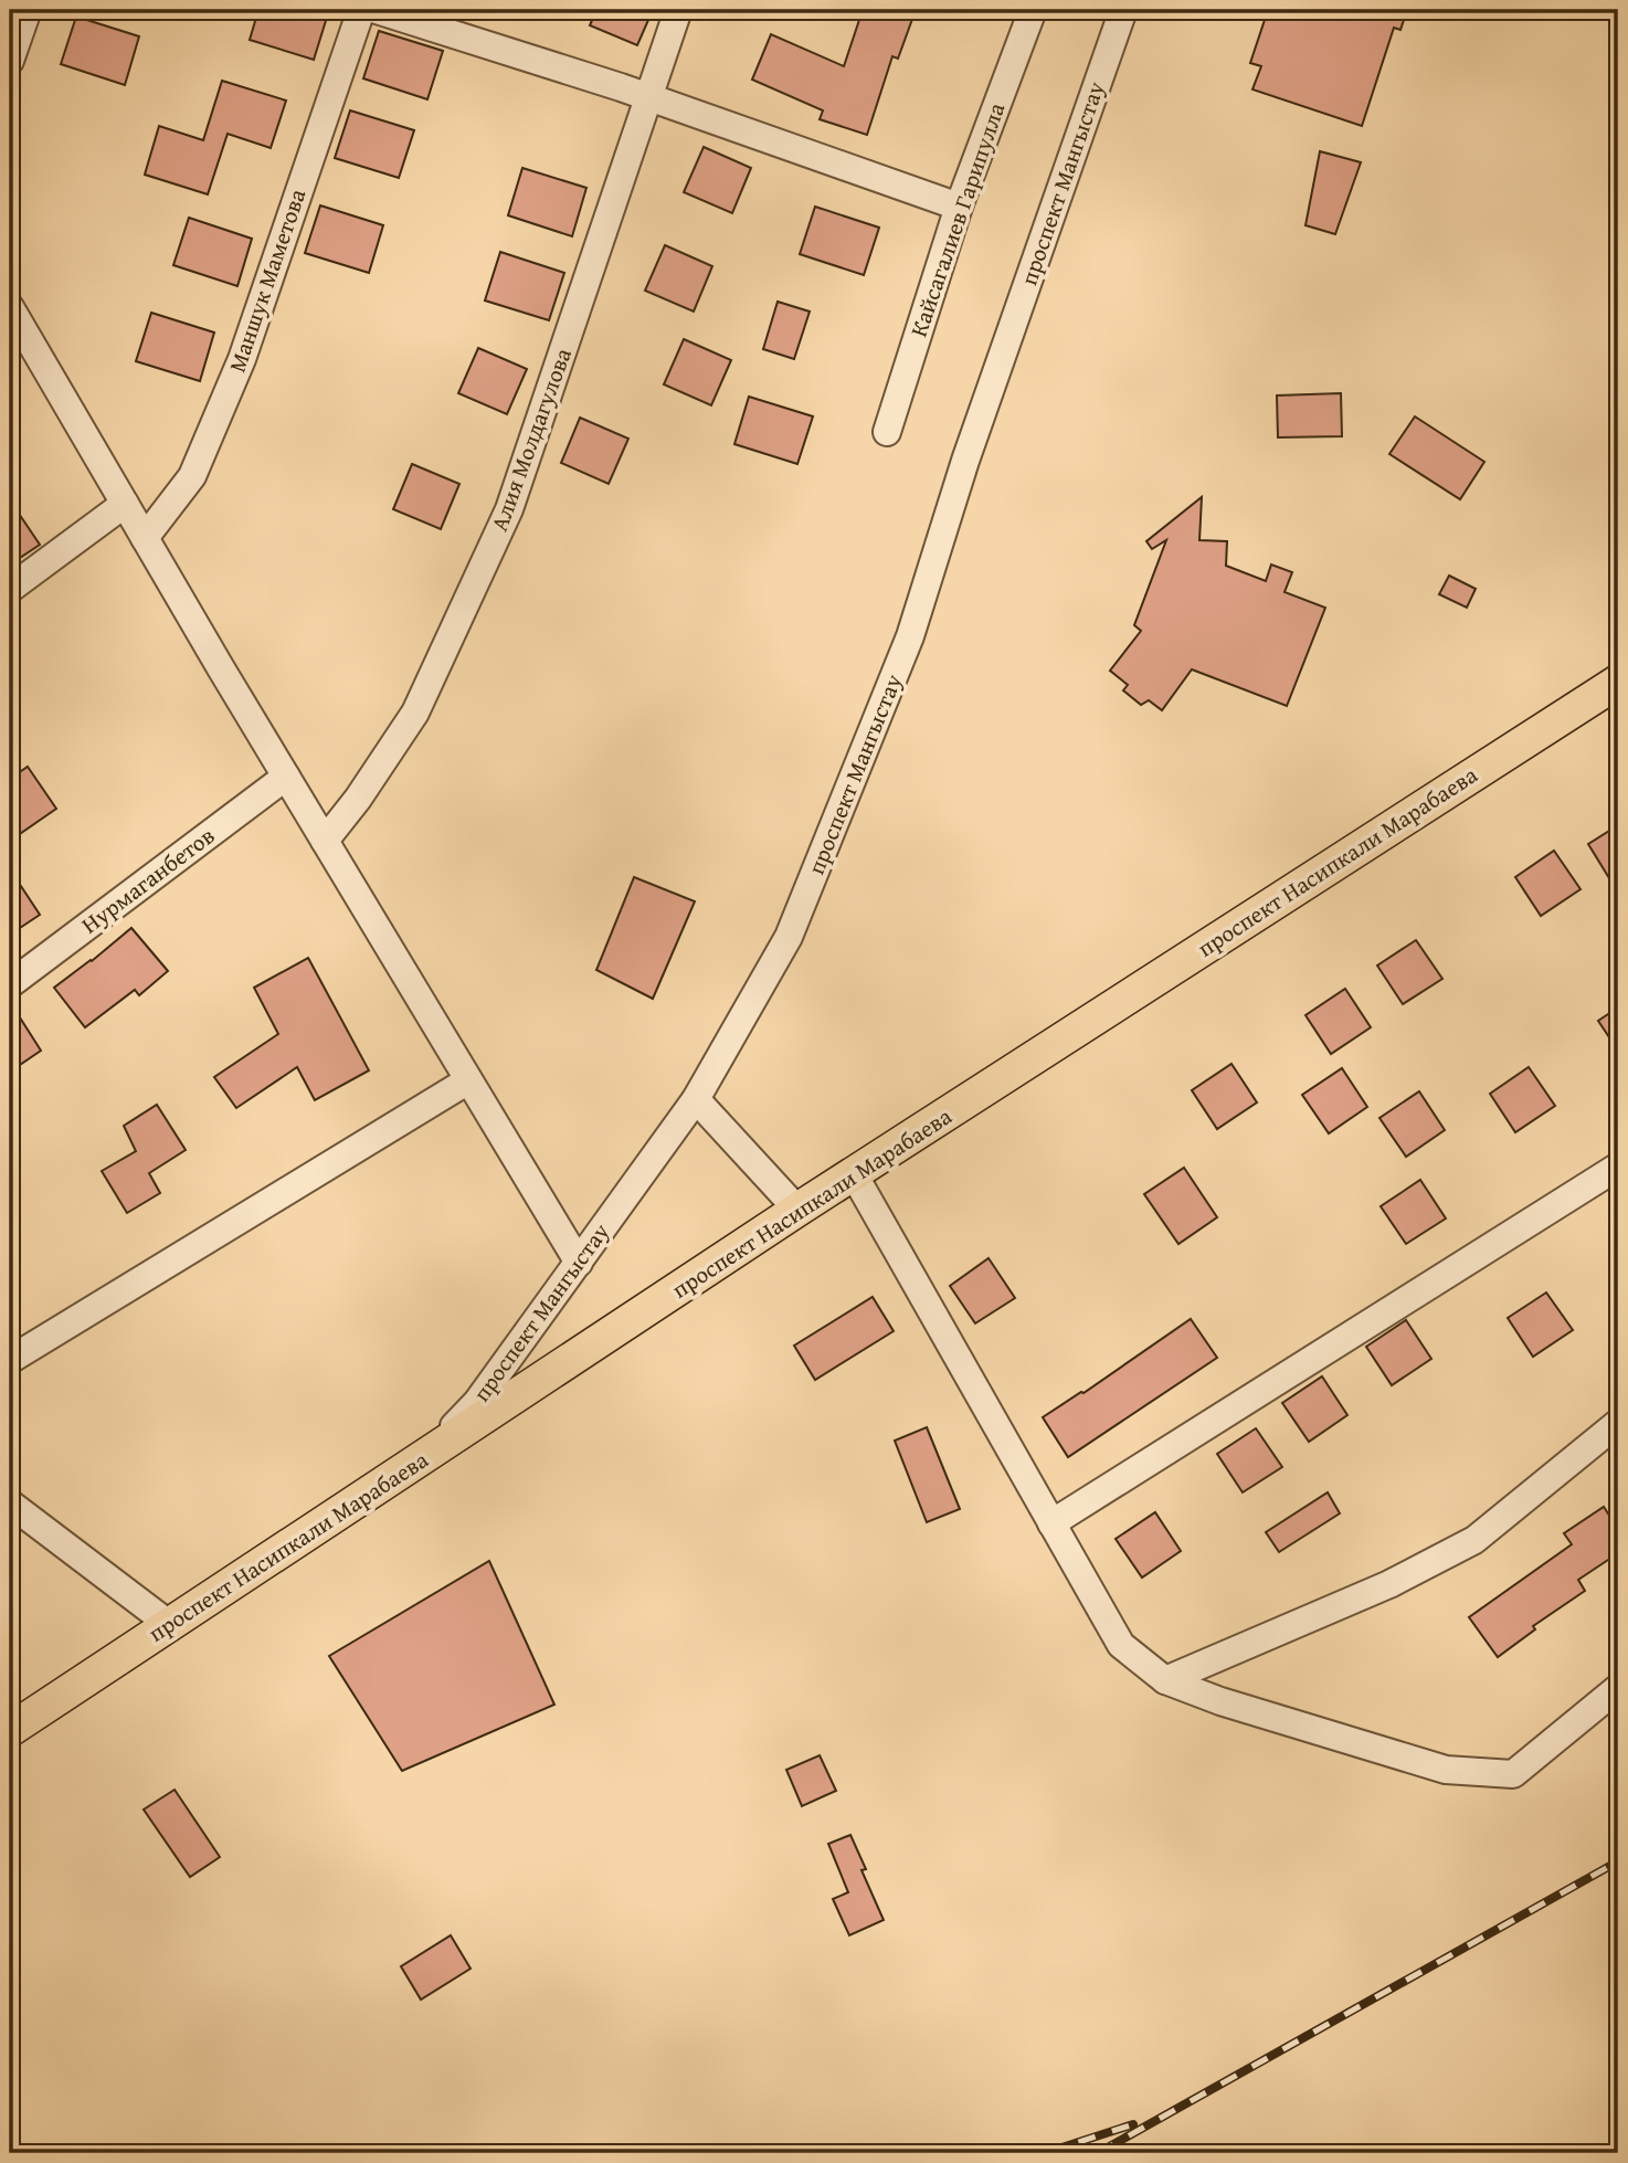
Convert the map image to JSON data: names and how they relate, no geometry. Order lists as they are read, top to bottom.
{
  "streets": {
    "main road": ["проспект Насипкали Марабаева"],
    "street": [
      "проспект Мангыстау",
      "Кайсагалиев Гарипулла",
      "Маншук Маметова",
      "Алия Молдагулова",
      "Нурмаганбетов"
    ]
  },
  "crossings": [
    ["проспект Мангыстау", "проспект Насипкали Марабаева"]
  ]
}
